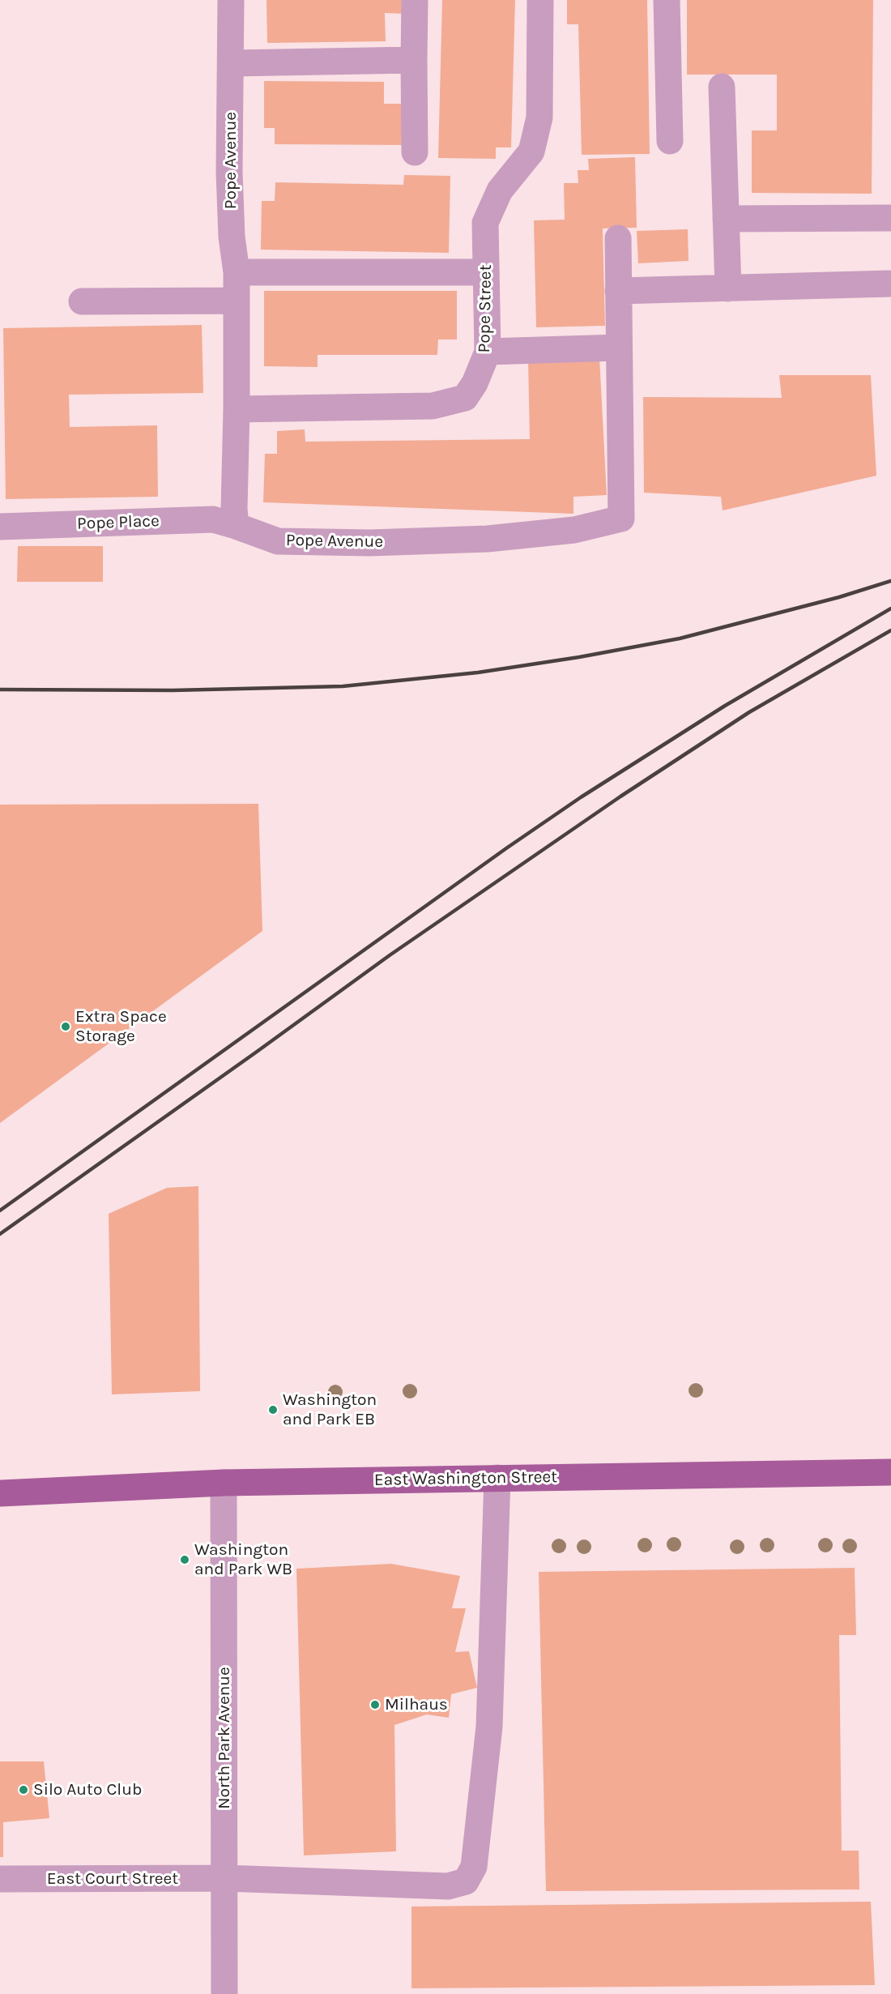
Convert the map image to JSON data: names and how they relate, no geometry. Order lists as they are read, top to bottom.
{
  "streets": {
    "main road": ["East Washington Street"],
    "street": [
      "Pope Avenue",
      "Pope Street",
      "Pope Place",
      "North Park Avenue",
      "East Court Street"
    ]
  },
  "crossings": [
    ["Pope Avenue", "Pope Street"],
    ["Pope Avenue", "Pope Place"],
    ["East Washington Street", "North Park Avenue"],
    ["East Washington Street", "East Court Street"],
    ["North Park Avenue", "East Court Street"]
  ],
  "places": [
    "Extra Space Storage",
    "Washington and Park EB",
    "Washington and Park WB",
    "Milhaus",
    "Silo Auto Club"
  ]
}
